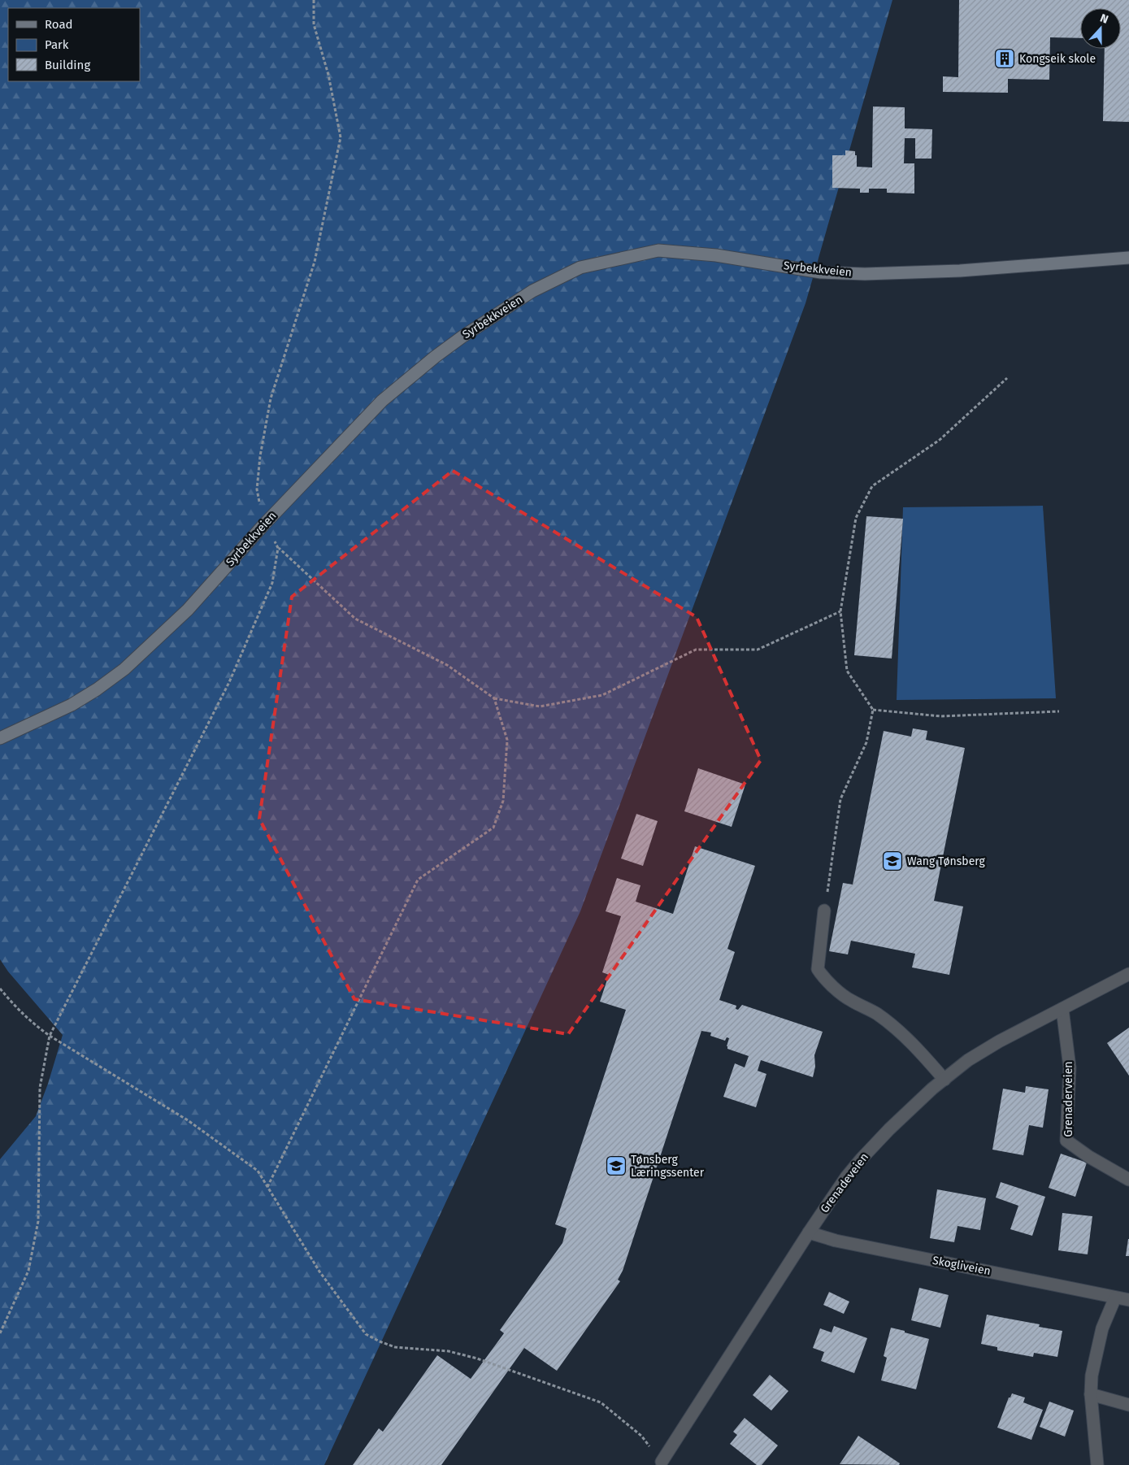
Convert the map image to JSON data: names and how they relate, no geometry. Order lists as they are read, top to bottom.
{
  "streets": {
    "main road": ["Syrbekkveien"],
    "street": ["Grenaderveien", "Grenadeveien", "Skogliveien"]
  },
  "crossings": [
    ["Grenaderveien", "Grenadeveien"],
    ["Grenadeveien", "Skogliveien"]
  ],
  "places": {
    "building": ["Kongseik skole"],
    "school or university": ["Wang Tønsberg", "Tønsberg Læringssenter"]
  },
  "legend": ["Road", "Park", "Building"],
  "north": "top"
}
